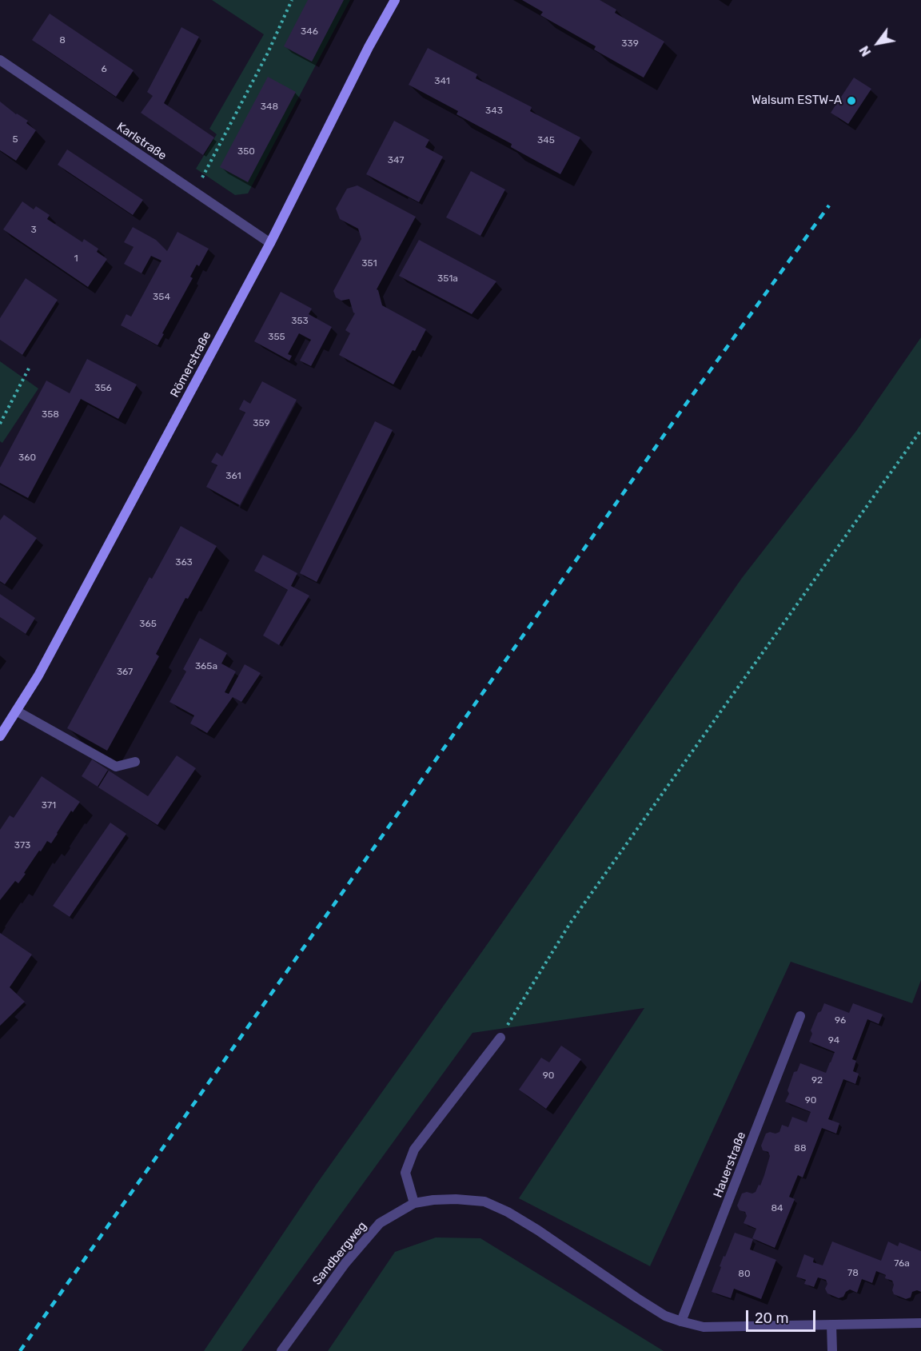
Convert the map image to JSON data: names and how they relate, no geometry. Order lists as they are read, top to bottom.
{
  "streets": {
    "main road": ["Römerstraße"],
    "street": ["Karlstraße", "Hauerstraße", "Sandbergweg"]
  },
  "crossings": [
    ["Karlstraße", "Römerstraße"]
  ],
  "places": ["Walsum ESTW-A"],
  "house_numbers": [
    "346",
    "8",
    "339",
    "6",
    "341",
    "348",
    "343",
    "5",
    "345",
    "350",
    "347",
    "3",
    "1",
    "351",
    "351a",
    "354",
    "353",
    "355",
    "356",
    "358",
    "359",
    "360",
    "361",
    "363",
    "365",
    "365a",
    "367",
    "371",
    "373",
    "96",
    "94",
    "90",
    "92",
    "90",
    "88",
    "84",
    "76a",
    "78",
    "80"
  ],
  "scale_bar": "20 m",
  "north": "bottom left"
}
